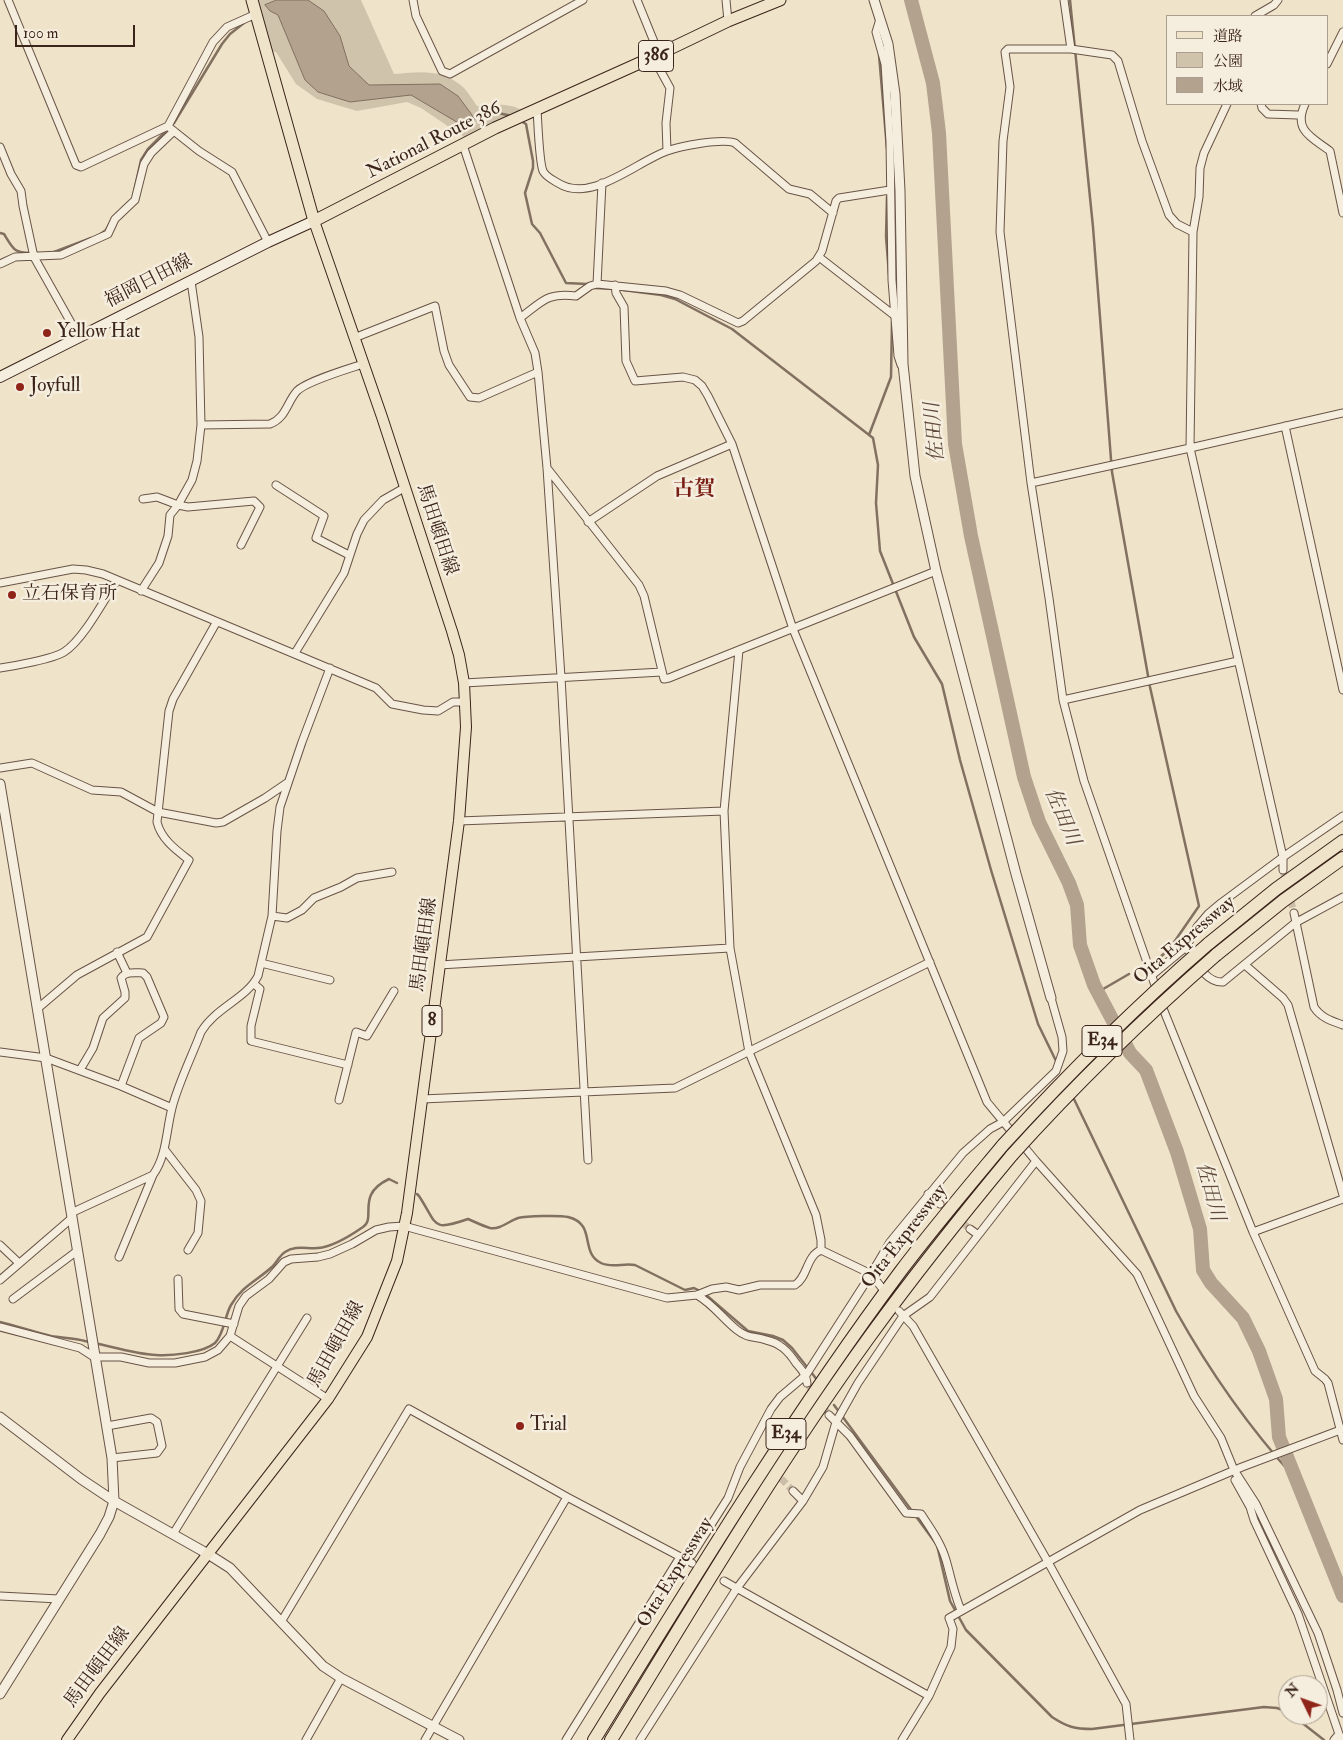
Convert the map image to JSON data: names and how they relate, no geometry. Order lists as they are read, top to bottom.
{
  "streets": {
    "highway": [
      "386",
      "National Route 386",
      "Oita Expressway",
      "E34"
    ],
    "main road": ["福岡日田線", "馬田頓田線", "8"]
  },
  "crossings": [
    ["National Route 386", "福岡日田線"],
    ["National Route 386", "馬田頓田線"],
    ["福岡日田線", "馬田頓田線"]
  ],
  "districts": ["古賀"],
  "water": ["佐田川"],
  "places": [
    "Yellow Hat",
    "Joyfull",
    "立石保育所",
    "Trial"
  ],
  "legend": ["道路", "公園", "水域"],
  "scale_bar": "100 m",
  "north": "top left"
}
